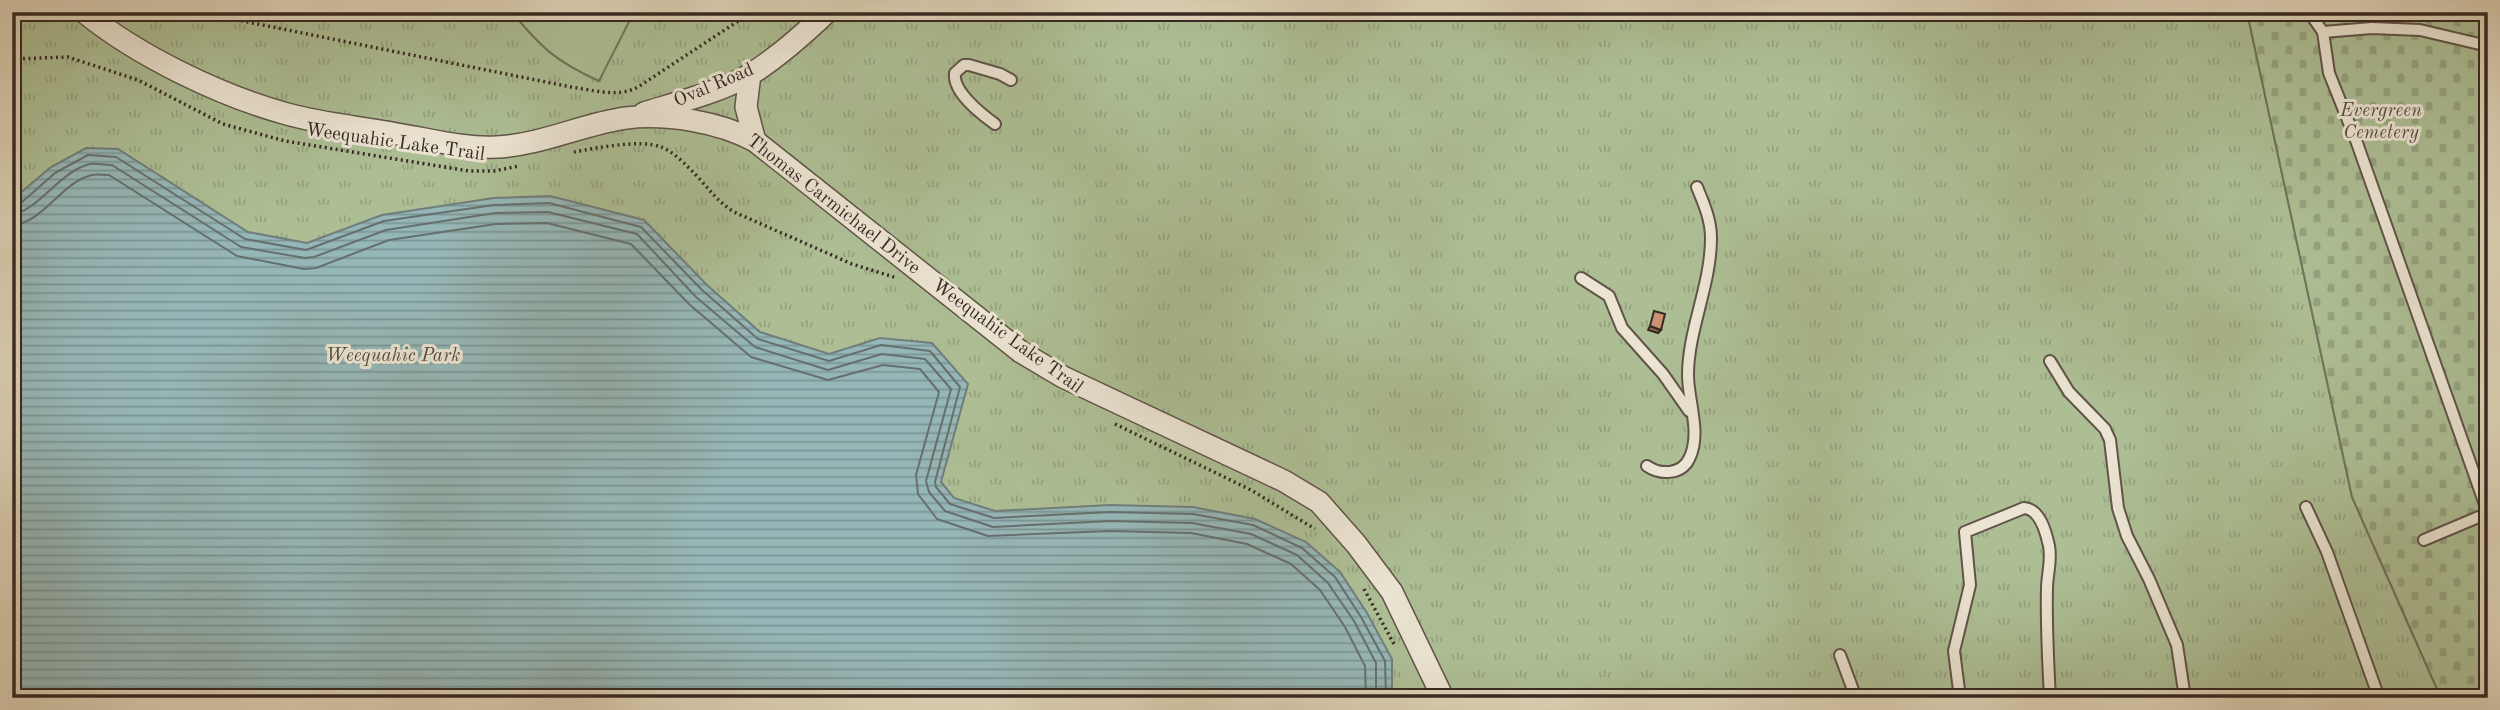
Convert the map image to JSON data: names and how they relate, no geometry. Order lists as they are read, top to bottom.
{
  "streets": {
    "street": ["Oval Road", "Thomas Carmichael Drive"],
    "path": ["Weequahic Lake Trail"]
  },
  "crossings": [
    ["Oval Road", "Thomas Carmichael Drive"]
  ],
  "parks": ["Evergreen Cemetery", "Weequahic Park"]
}
